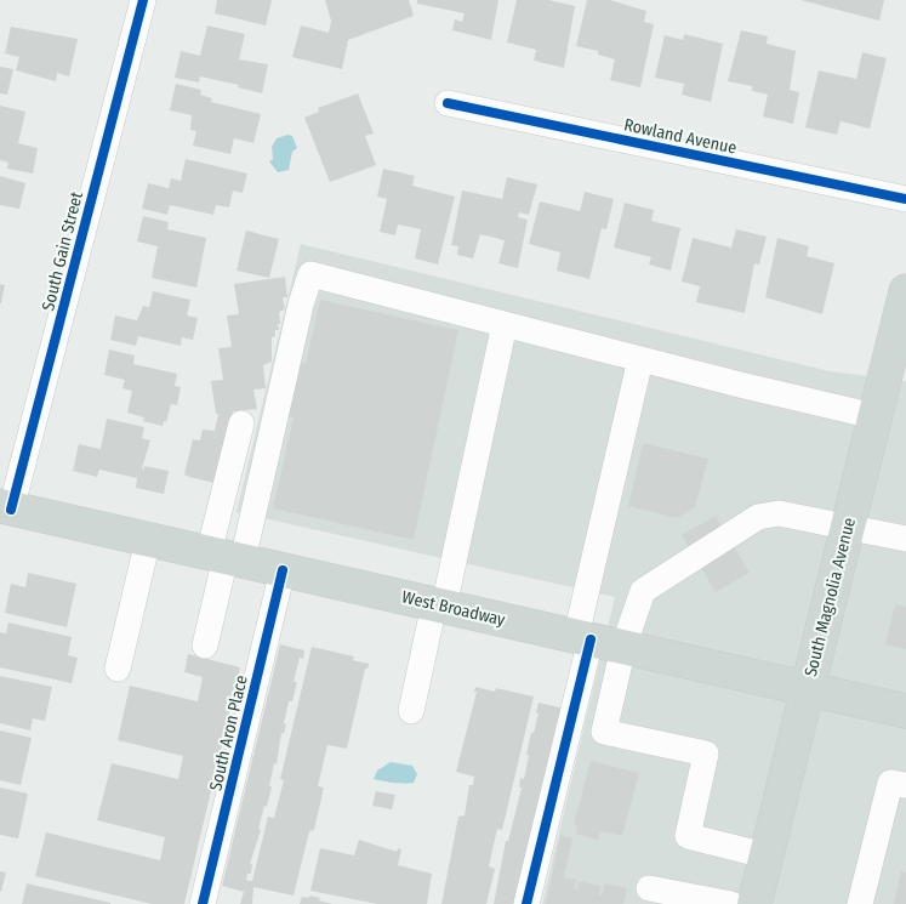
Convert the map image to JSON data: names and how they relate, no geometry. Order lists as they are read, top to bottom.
{
  "streets": {
    "main road": ["South Magnolia Avenue", "West Broadway"],
    "street": ["Rowland Avenue", "South Gain Street", "South Aron Place"]
  },
  "crossings": [
    ["South Gain Street", "West Broadway"],
    ["South Magnolia Avenue", "West Broadway"],
    ["West Broadway", "South Aron Place"]
  ]
}
